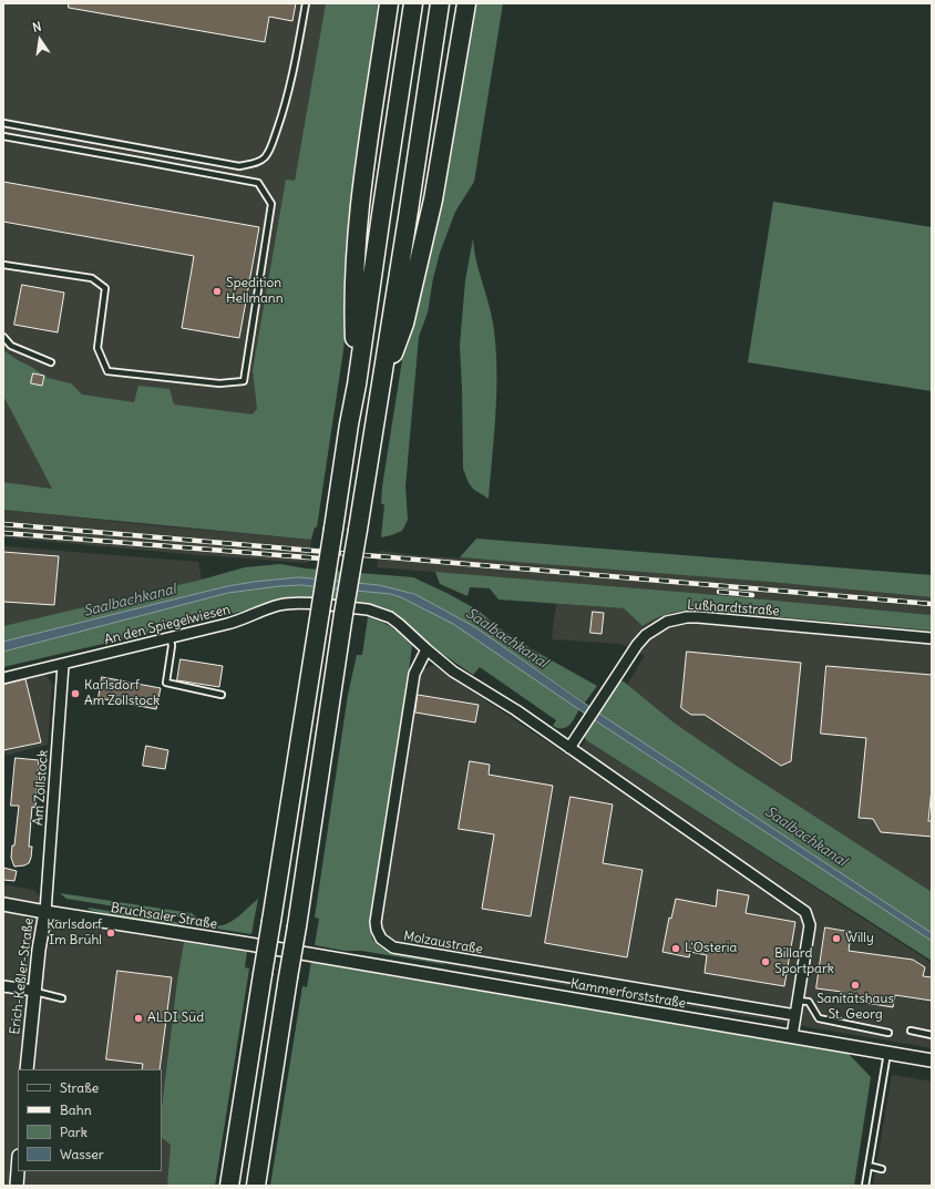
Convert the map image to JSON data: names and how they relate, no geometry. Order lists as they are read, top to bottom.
{
  "streets": {
    "street": [
      "Lußhardtstraße",
      "An den Spiegelwiesen",
      "Am Zollstock",
      "Bruchsaler Straße",
      "Molzaustraße",
      "Erich-Keßler-Straße",
      "Kammerforststraße"
    ]
  },
  "crossings": [
    ["An den Spiegelwiesen", "Am Zollstock"],
    ["Am Zollstock", "Bruchsaler Straße"],
    ["Am Zollstock", "Erich-Keßler-Straße"],
    ["Bruchsaler Straße", "Erich-Keßler-Straße"],
    ["Bruchsaler Straße", "Kammerforststraße"]
  ],
  "water": ["Saalbachkanal"],
  "places": [
    "Spedition Hellmann",
    "Karlsdorf Am Zollstock",
    "Karlsdorf Im Brühl",
    "Willy",
    "L'Osteria",
    "Billard Sportpark",
    "Sanitätshaus St. Georg",
    "ALDI Süd"
  ],
  "legend": [
    "Straße",
    "Bahn",
    "Park",
    "Wasser"
  ],
  "north": "top"
}
